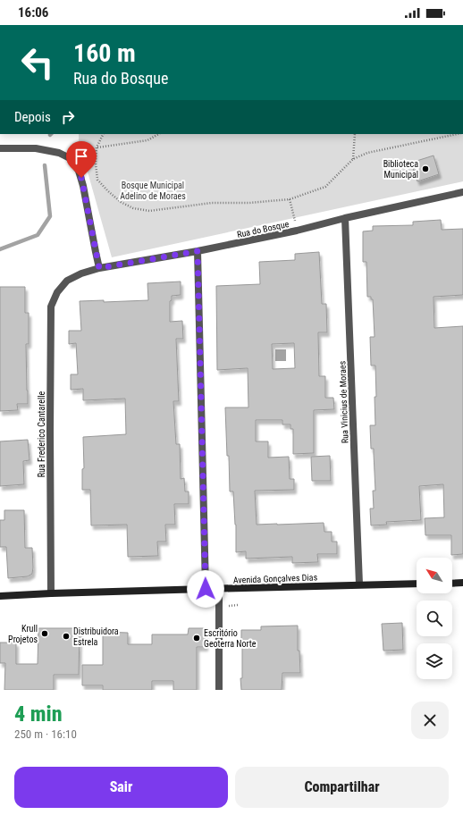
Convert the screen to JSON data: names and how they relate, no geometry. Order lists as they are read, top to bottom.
{
  "streets": {
    "street": [
      "Rua do Bosque",
      "Rua Vinicius de Moraes",
      "Rua Frederico Cantarelle",
      "Avenida Gonçalves Dias"
    ]
  },
  "crossings": [
    ["Rua do Bosque", "Rua Vinicius de Moraes"],
    ["Rua do Bosque", "Rua Frederico Cantarelle"],
    ["Rua Vinicius de Moraes", "Avenida Gonçalves Dias"],
    ["Rua Frederico Cantarelle", "Avenida Gonçalves Dias"]
  ],
  "parks": ["Bosque Municipal Adelino de Moraes"],
  "places": [
    "Biblioteca Municipal",
    "Krull Projetos",
    "Distribuidora Estrela",
    "Escritório Geoterra Norte"
  ],
  "north": "top left",
  "page": {
    "status": "16:06",
    "turn": ["160 m", "Rua do Bosque"],
    "then": "Depois",
    "heading": ["4 min", "250 m · 16:10"],
    "buttons": ["Sair", "Compartilhar"]
  }
}
